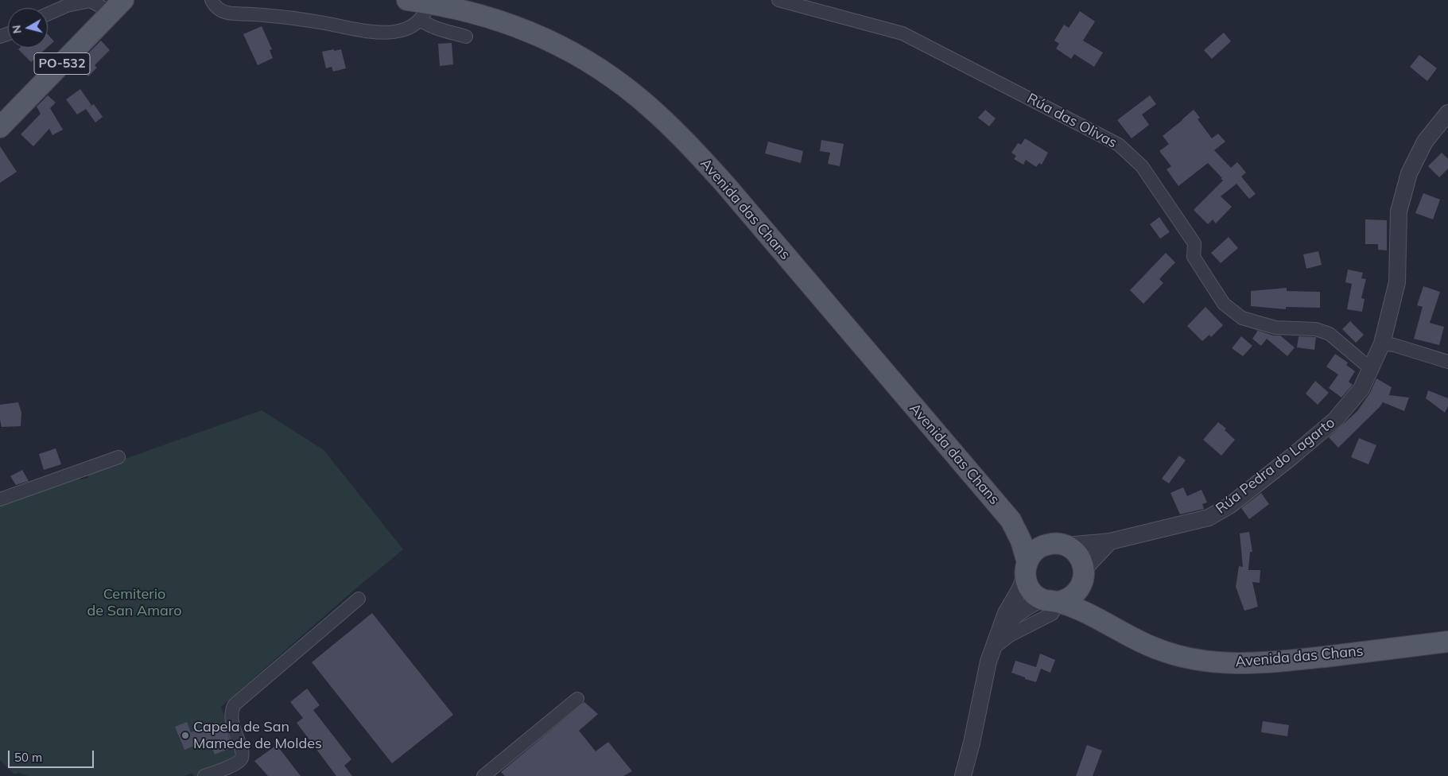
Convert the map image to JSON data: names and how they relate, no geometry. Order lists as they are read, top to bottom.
{
  "streets": {
    "main road": ["PO-532", "Avenida das Chans"],
    "street": ["Rúa das Olivas", "Rúa Pedra do Lagarto"]
  },
  "crossings": [
    ["Rúa das Olivas", "Rúa Pedra do Lagarto"],
    ["Avenida das Chans", "Rúa Pedra do Lagarto"]
  ],
  "parks": ["Cemiterio de San Amaro"],
  "places": ["Capela de San Mamede de Moldes"],
  "scale_bar": "50 m",
  "north": "left"
}
